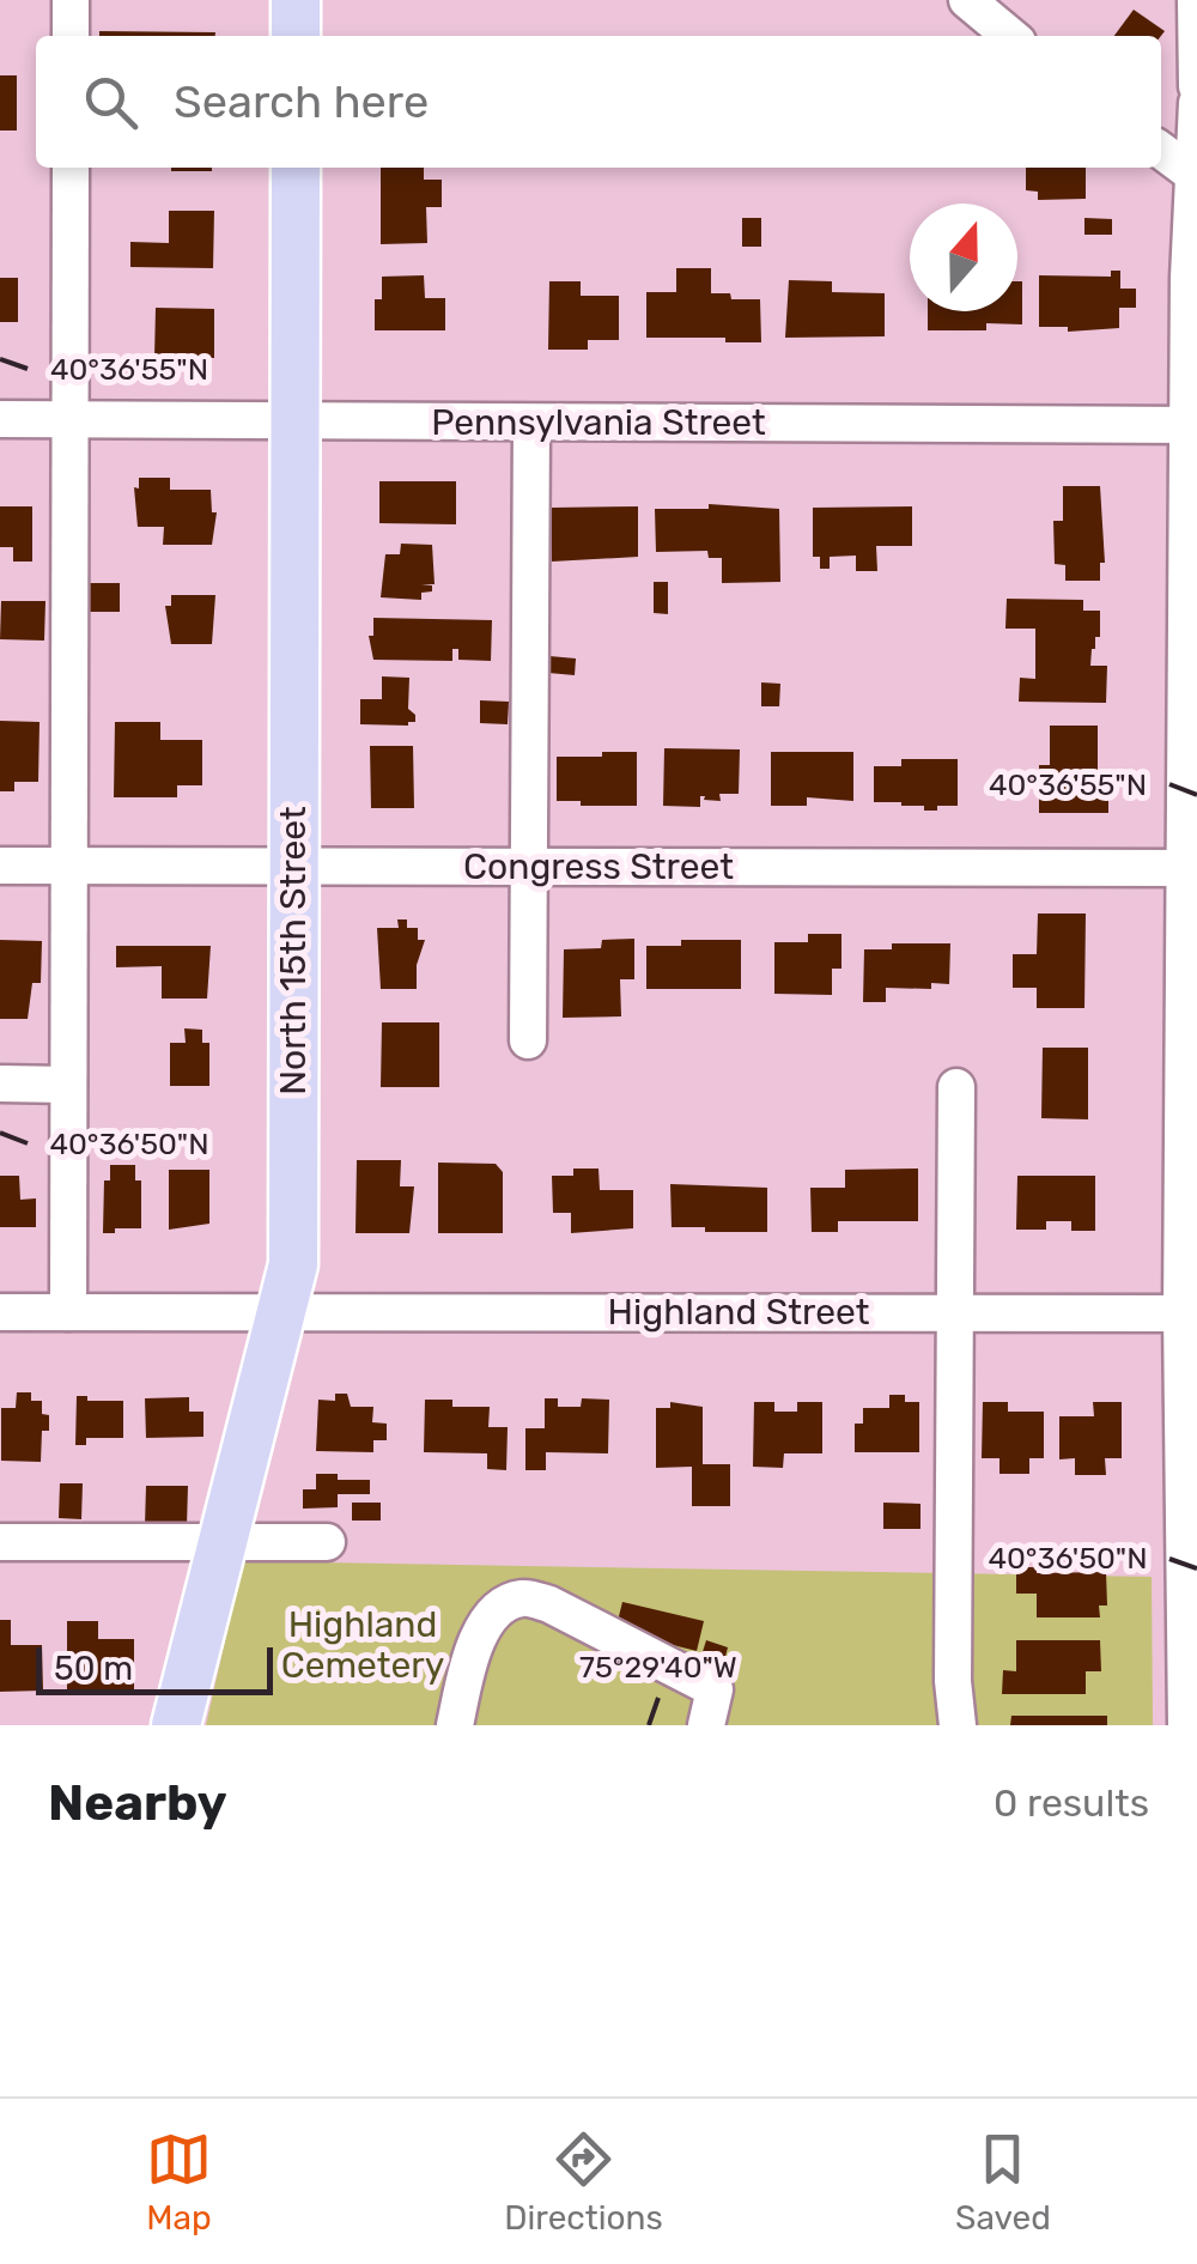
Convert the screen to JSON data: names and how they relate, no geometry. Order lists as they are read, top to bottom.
{
  "streets": {
    "main road": ["North 15th Street"],
    "street": ["Pennsylvania Street", "Congress Street", "Highland Street"]
  },
  "crossings": [
    ["Pennsylvania Street", "North 15th Street"],
    ["Congress Street", "North 15th Street"],
    ["North 15th Street", "Highland Street"]
  ],
  "parks": ["Highland Cemetery"],
  "scale_bar": "50 m",
  "north": "top",
  "page": {
    "search": "Search here",
    "scale": "50 m",
    "heading": ["Nearby", "0 results"],
    "nav": ["Map", "Directions", "Saved"]
  },
  "coordinates": ["40°36'55\"N", "40°36'50\"N", "75°29'40\"W"]
}
